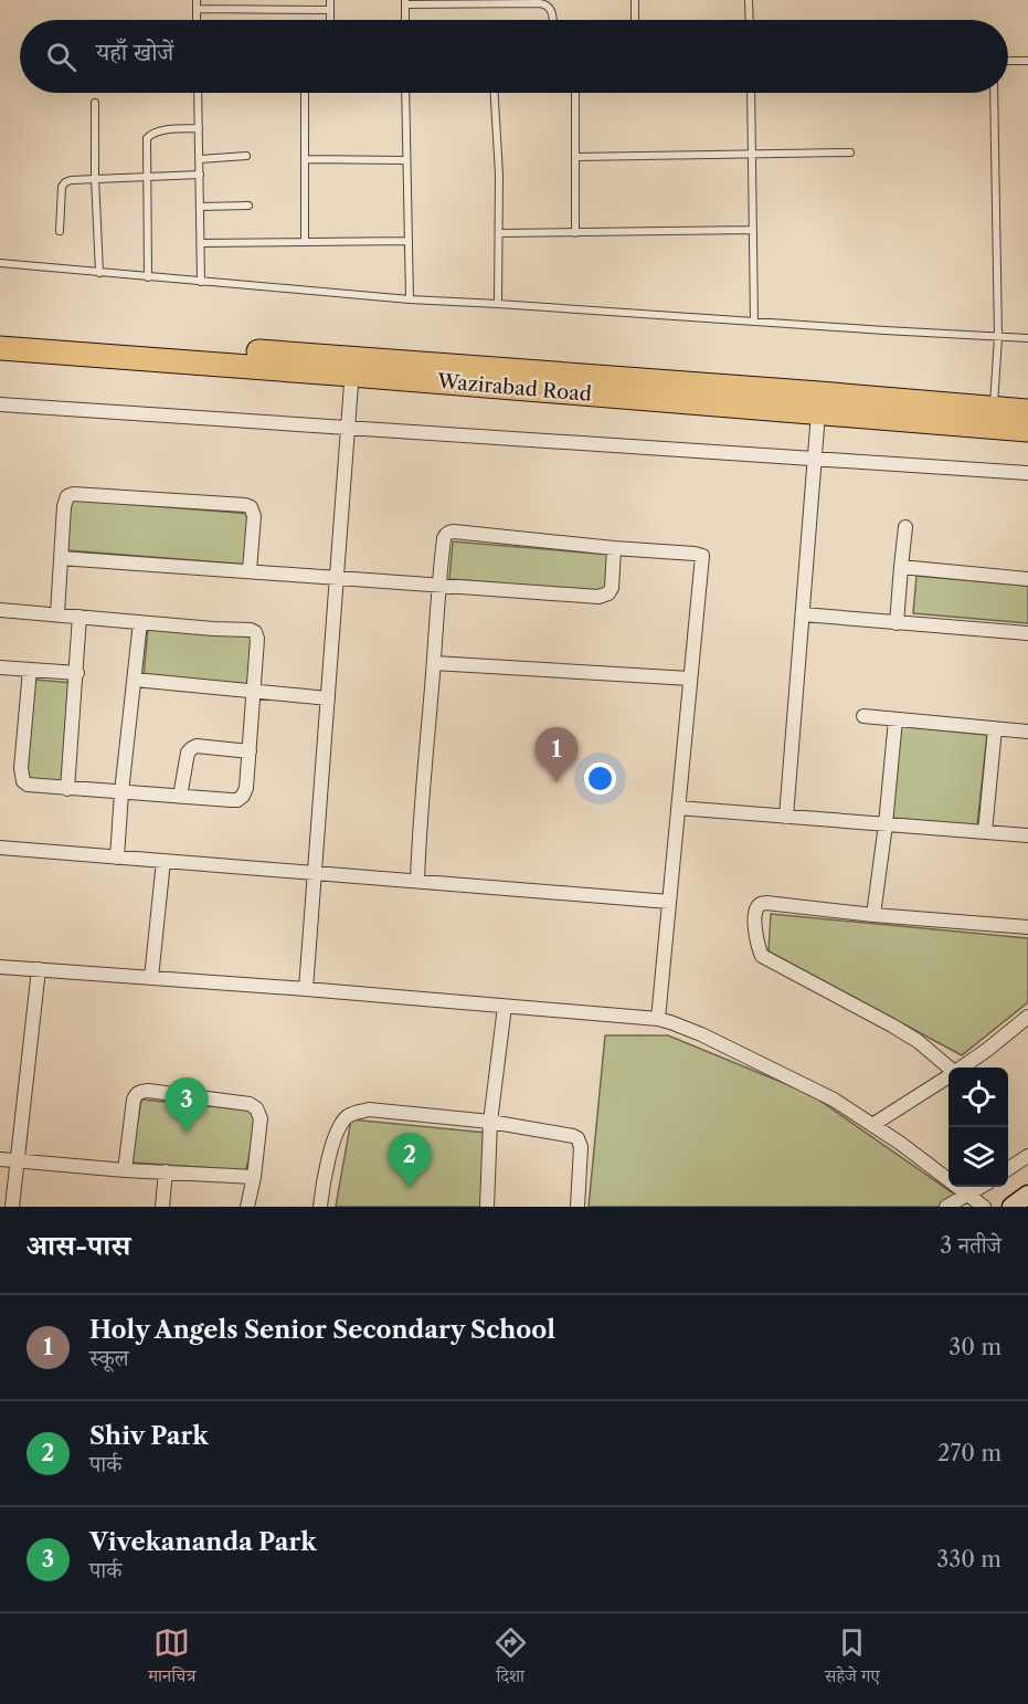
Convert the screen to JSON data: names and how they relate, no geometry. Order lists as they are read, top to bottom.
{
  "streets": {
    "highway": ["Wazirabad Road"]
  },
  "page": {
    "search": "यहाँ खोजें",
    "pins": ["1", "3", "2"],
    "heading": ["आस-पास", "3 नतीजे"],
    "list": [
      {
        "mark": "1",
        "name": "Holy Angels Senior Secondary School",
        "note": "स्कूल",
        "value": "30 m"
      },
      {
        "mark": "2",
        "name": "Shiv Park",
        "note": "पार्क",
        "value": "270 m"
      },
      {
        "mark": "3",
        "name": "Vivekananda Park",
        "note": "पार्क",
        "value": "330 m"
      }
    ],
    "nav": ["मानचित्र", "दिशा", "सहेजे गए"]
  }
}
